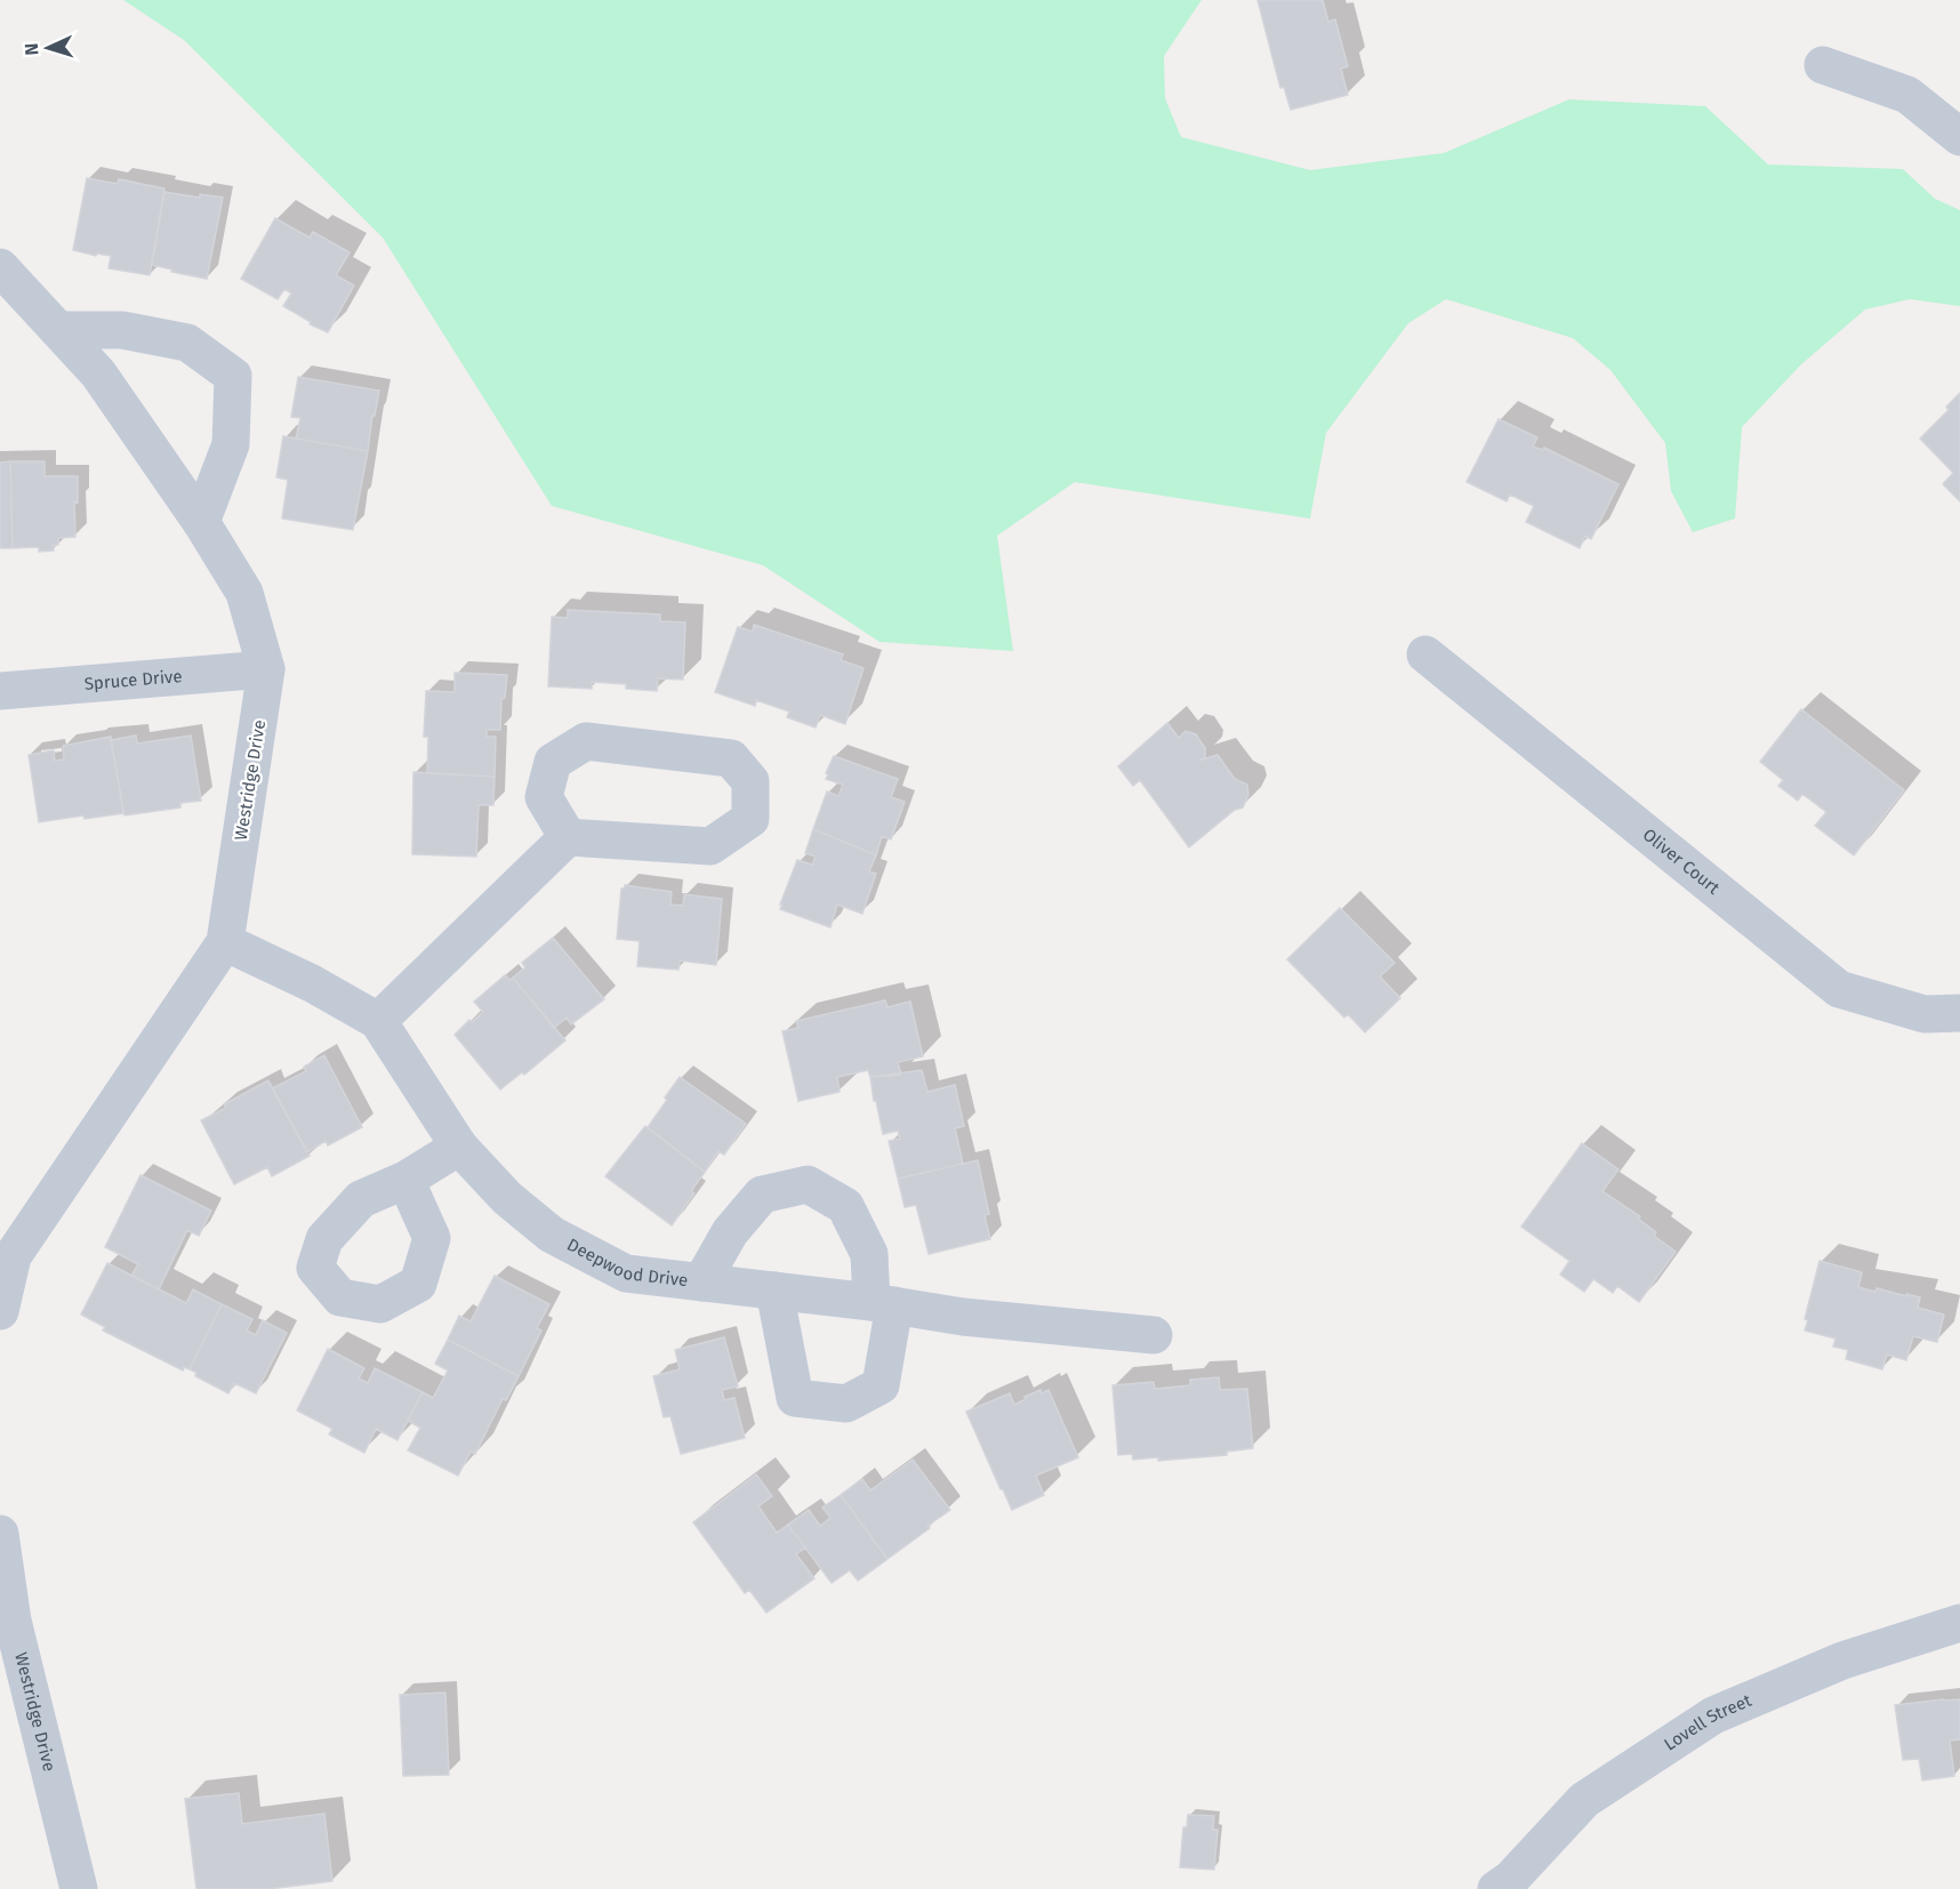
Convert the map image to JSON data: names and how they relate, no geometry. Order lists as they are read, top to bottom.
{
  "streets": {
    "street": [
      "Spruce Drive",
      "Westridge Drive",
      "Oliver Court",
      "Deepwood Drive",
      "Lovell Street"
    ]
  },
  "crossings": [
    ["Spruce Drive", "Westridge Drive"],
    ["Westridge Drive", "Deepwood Drive"]
  ],
  "north": "left"
}
